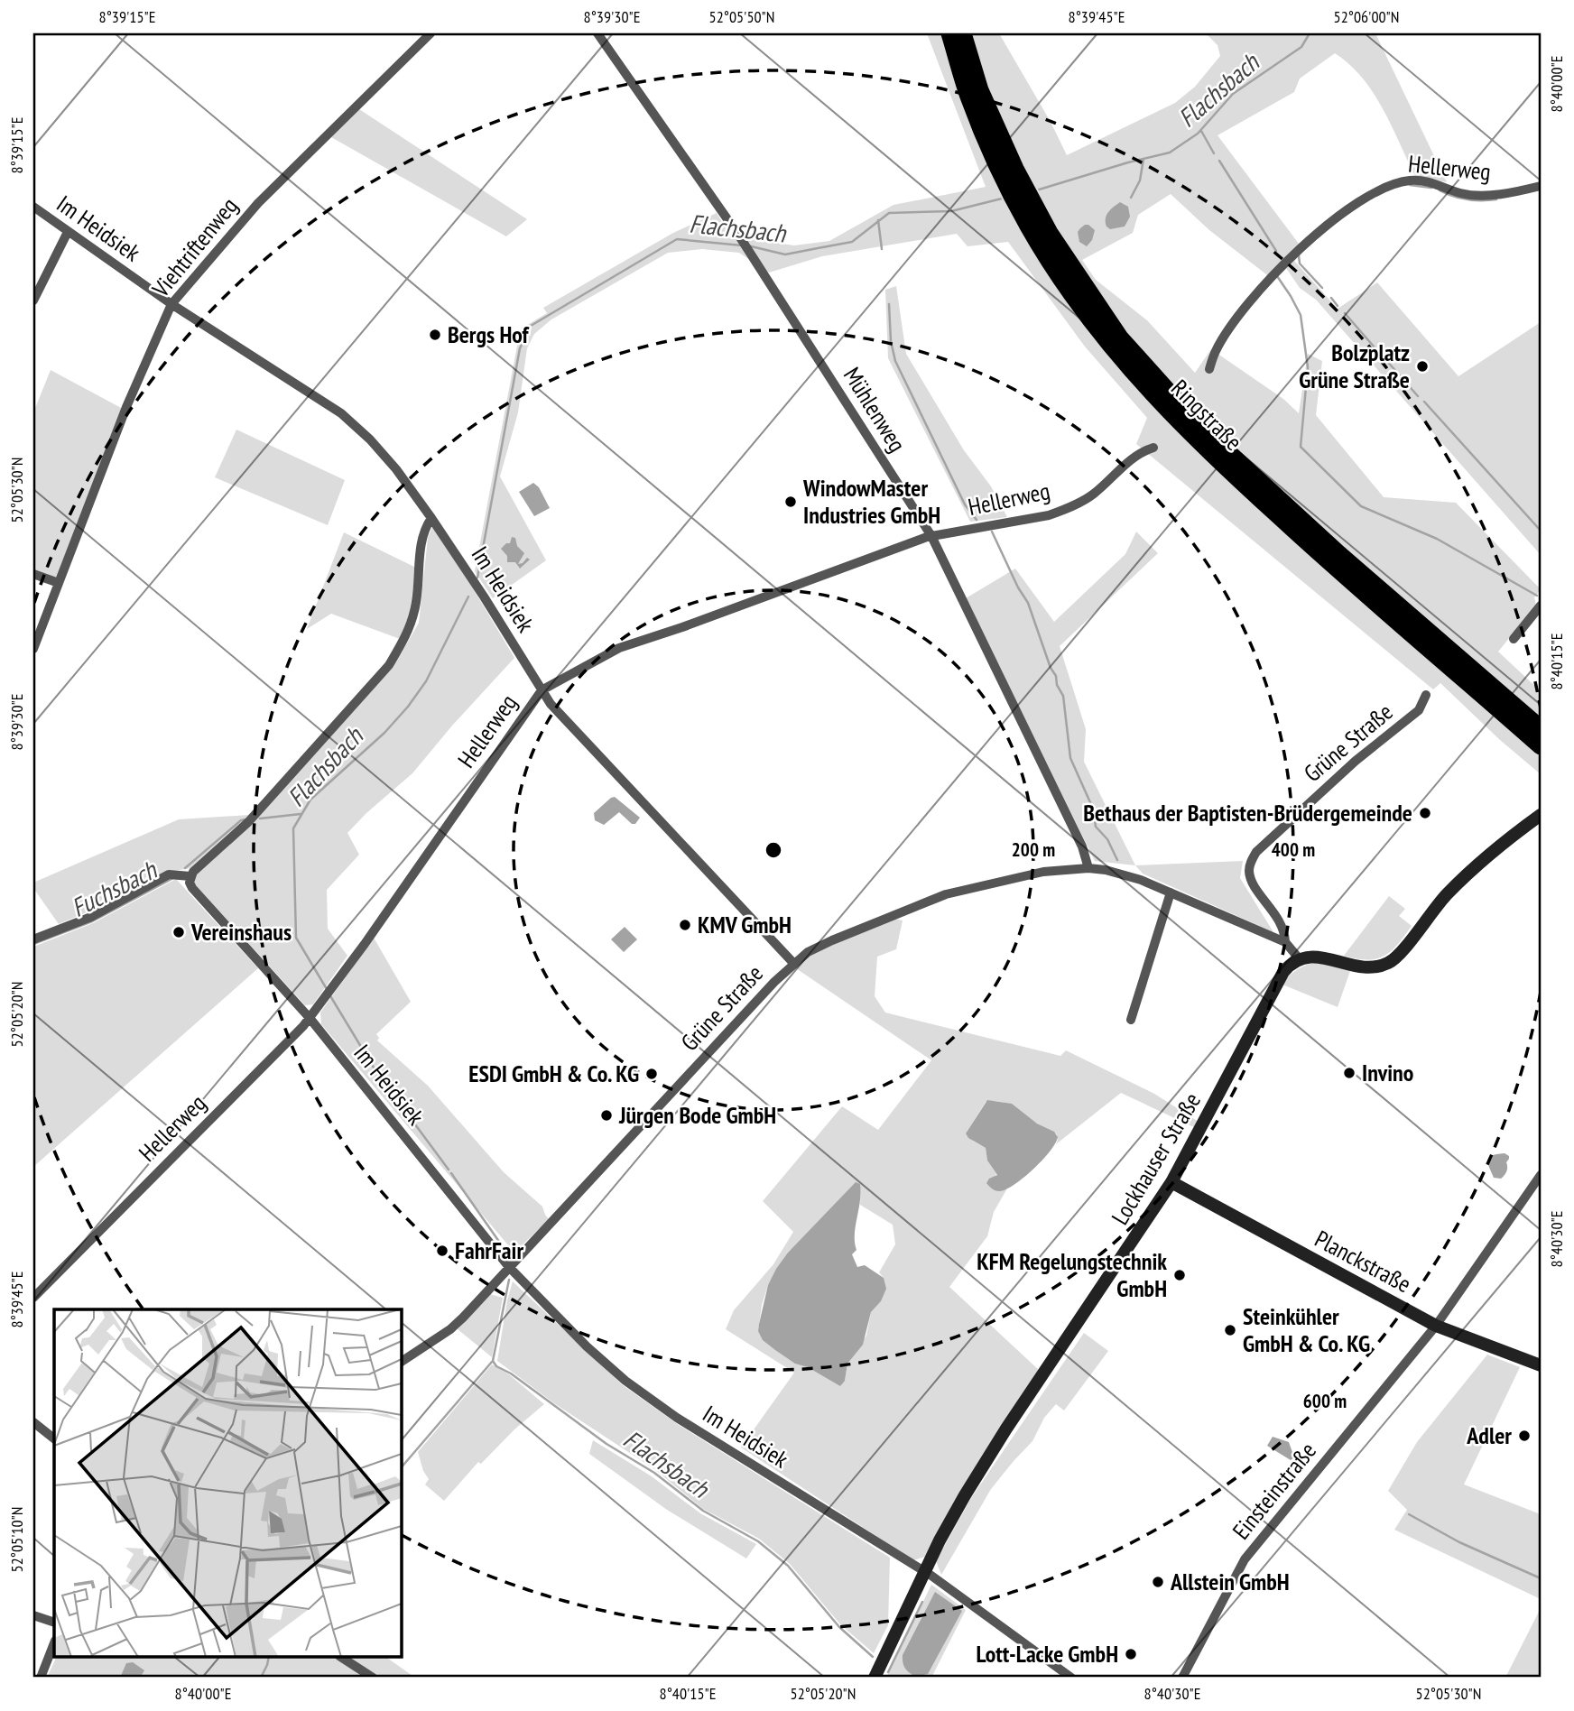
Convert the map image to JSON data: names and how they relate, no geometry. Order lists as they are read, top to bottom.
{
  "streets": {
    "highway": ["Ringstraße"],
    "street": [
      "Hellerweg",
      "Im Heidsiek",
      "Viehtriftenweg",
      "Mühlenweg",
      "Grüne Straße",
      "Lockhauser Straße",
      "Planckstraße",
      "Einsteinstraße"
    ]
  },
  "crossings": [
    ["Hellerweg", "Im Heidsiek"],
    ["Hellerweg", "Mühlenweg"],
    ["Im Heidsiek", "Viehtriftenweg"],
    ["Im Heidsiek", "Grüne Straße"],
    ["Im Heidsiek", "Lockhauser Straße"],
    ["Mühlenweg", "Grüne Straße"],
    ["Grüne Straße", "Lockhauser Straße"],
    ["Lockhauser Straße", "Planckstraße"],
    ["Planckstraße", "Einsteinstraße"]
  ],
  "water": ["Flachsbach", "Fuchsbach"],
  "places": [
    "Bergs Hof",
    "Bolzplatz Grüne Straße",
    "WindowMaster Industries GmbH",
    "Bethaus der Baptisten-Brüdergemeinde",
    "KMV GmbH",
    "Vereinshaus",
    "Invino",
    "ESDI GmbH & Co. KG",
    "Jürgen Bode GmbH",
    "FahrFair",
    "KFM Regelungstechnik GmbH",
    "Steinkühler GmbH & Co. KG",
    "Adler",
    "Allstein GmbH",
    "Lott-Lacke GmbH"
  ],
  "coordinates": [
    "8°39'15\"E",
    "8°39'30\"E",
    "52°05'50\"N",
    "8°39'45\"E",
    "52°06'00\"N",
    "8°40'00\"E",
    "52°05'30\"N",
    "8°40'15\"E",
    "52°05'20\"N",
    "8°40'30\"E",
    "52°05'10\"N"
  ],
  "rings": ["200 m", "400 m", "600 m"]
}
